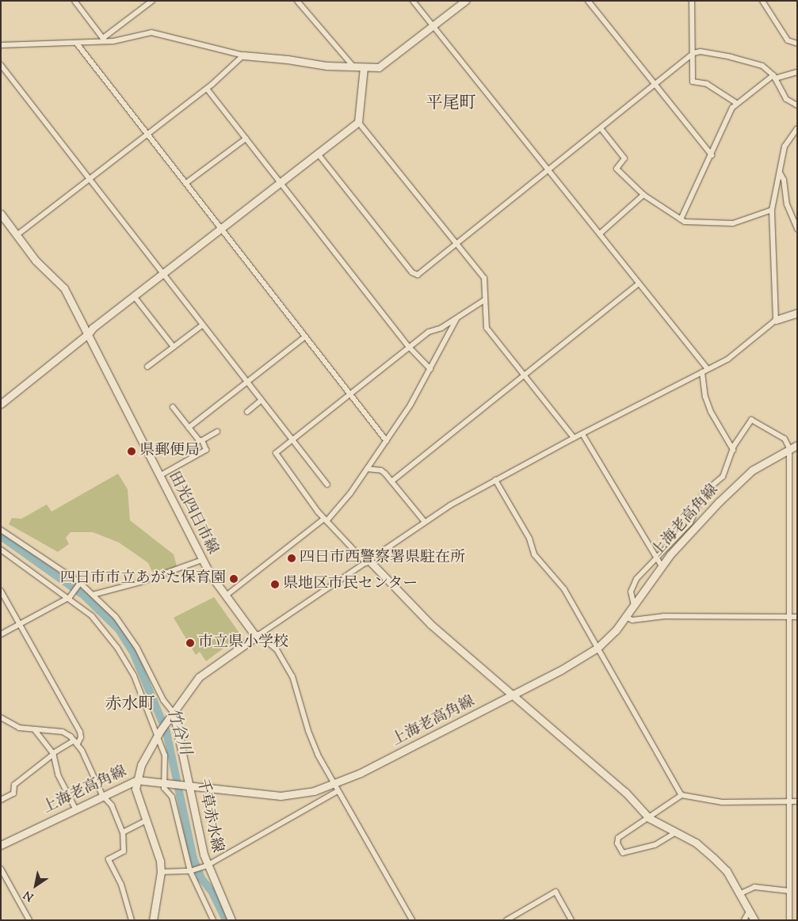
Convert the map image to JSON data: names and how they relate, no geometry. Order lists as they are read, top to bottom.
{
  "streets": {
    "main road": ["田光四日市線", "上海老高角線", "千草赤水線"]
  },
  "crossings": [
    ["上海老高角線", "千草赤水線"]
  ],
  "districts": ["平尾町", "赤水町"],
  "water": ["竹谷川"],
  "places": [
    "県郵便局",
    "四日市西警察署県駐在所",
    "四日市市立あがた保育園",
    "県地区市民センター",
    "市立県小学校"
  ],
  "north": "bottom left"
}
